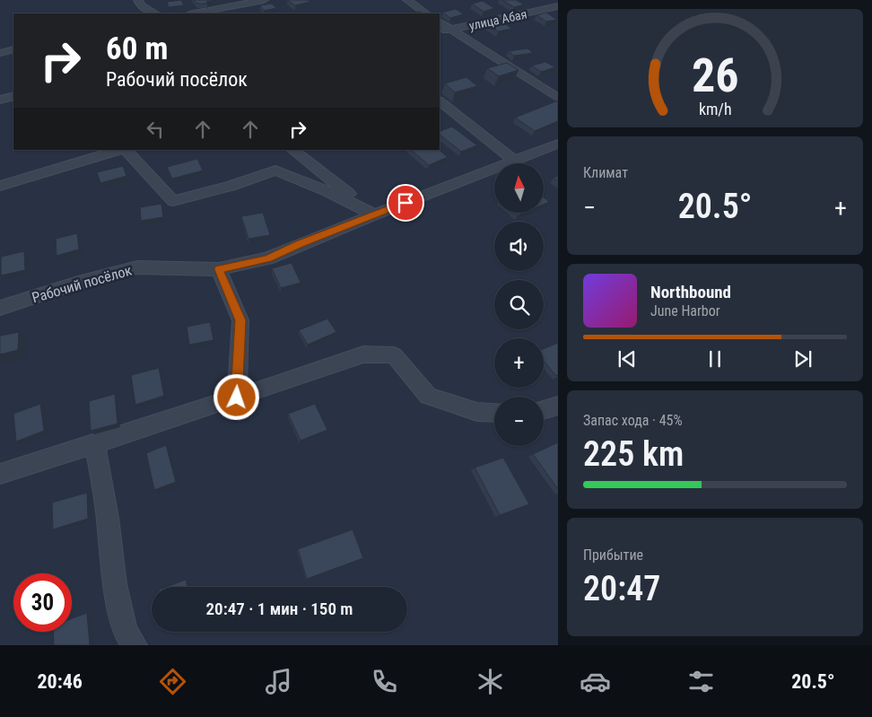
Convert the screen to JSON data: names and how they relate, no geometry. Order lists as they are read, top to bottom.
{
  "streets": {
    "street": ["улица Абая", "Рабочий посёлок"]
  },
  "north": "top",
  "page": {
    "turn": ["60 m", "Рабочий посёлок"],
    "tile": [
      "Климат",
      ["Запас хода · 45%", "225 km"],
      ["Прибытие", "20:47"]
    ],
    "map_buttons": ["+", "−"],
    "heat": ["−", "20.5°", "+"],
    "song": ["Northbound", "June Harbor"],
    "limit": "30",
    "trip": "20:47 · 1 мин · 150 m",
    "tabs": ["20:46", "20.5°"],
    "gauge": ["26", "km/h"]
  }
}
